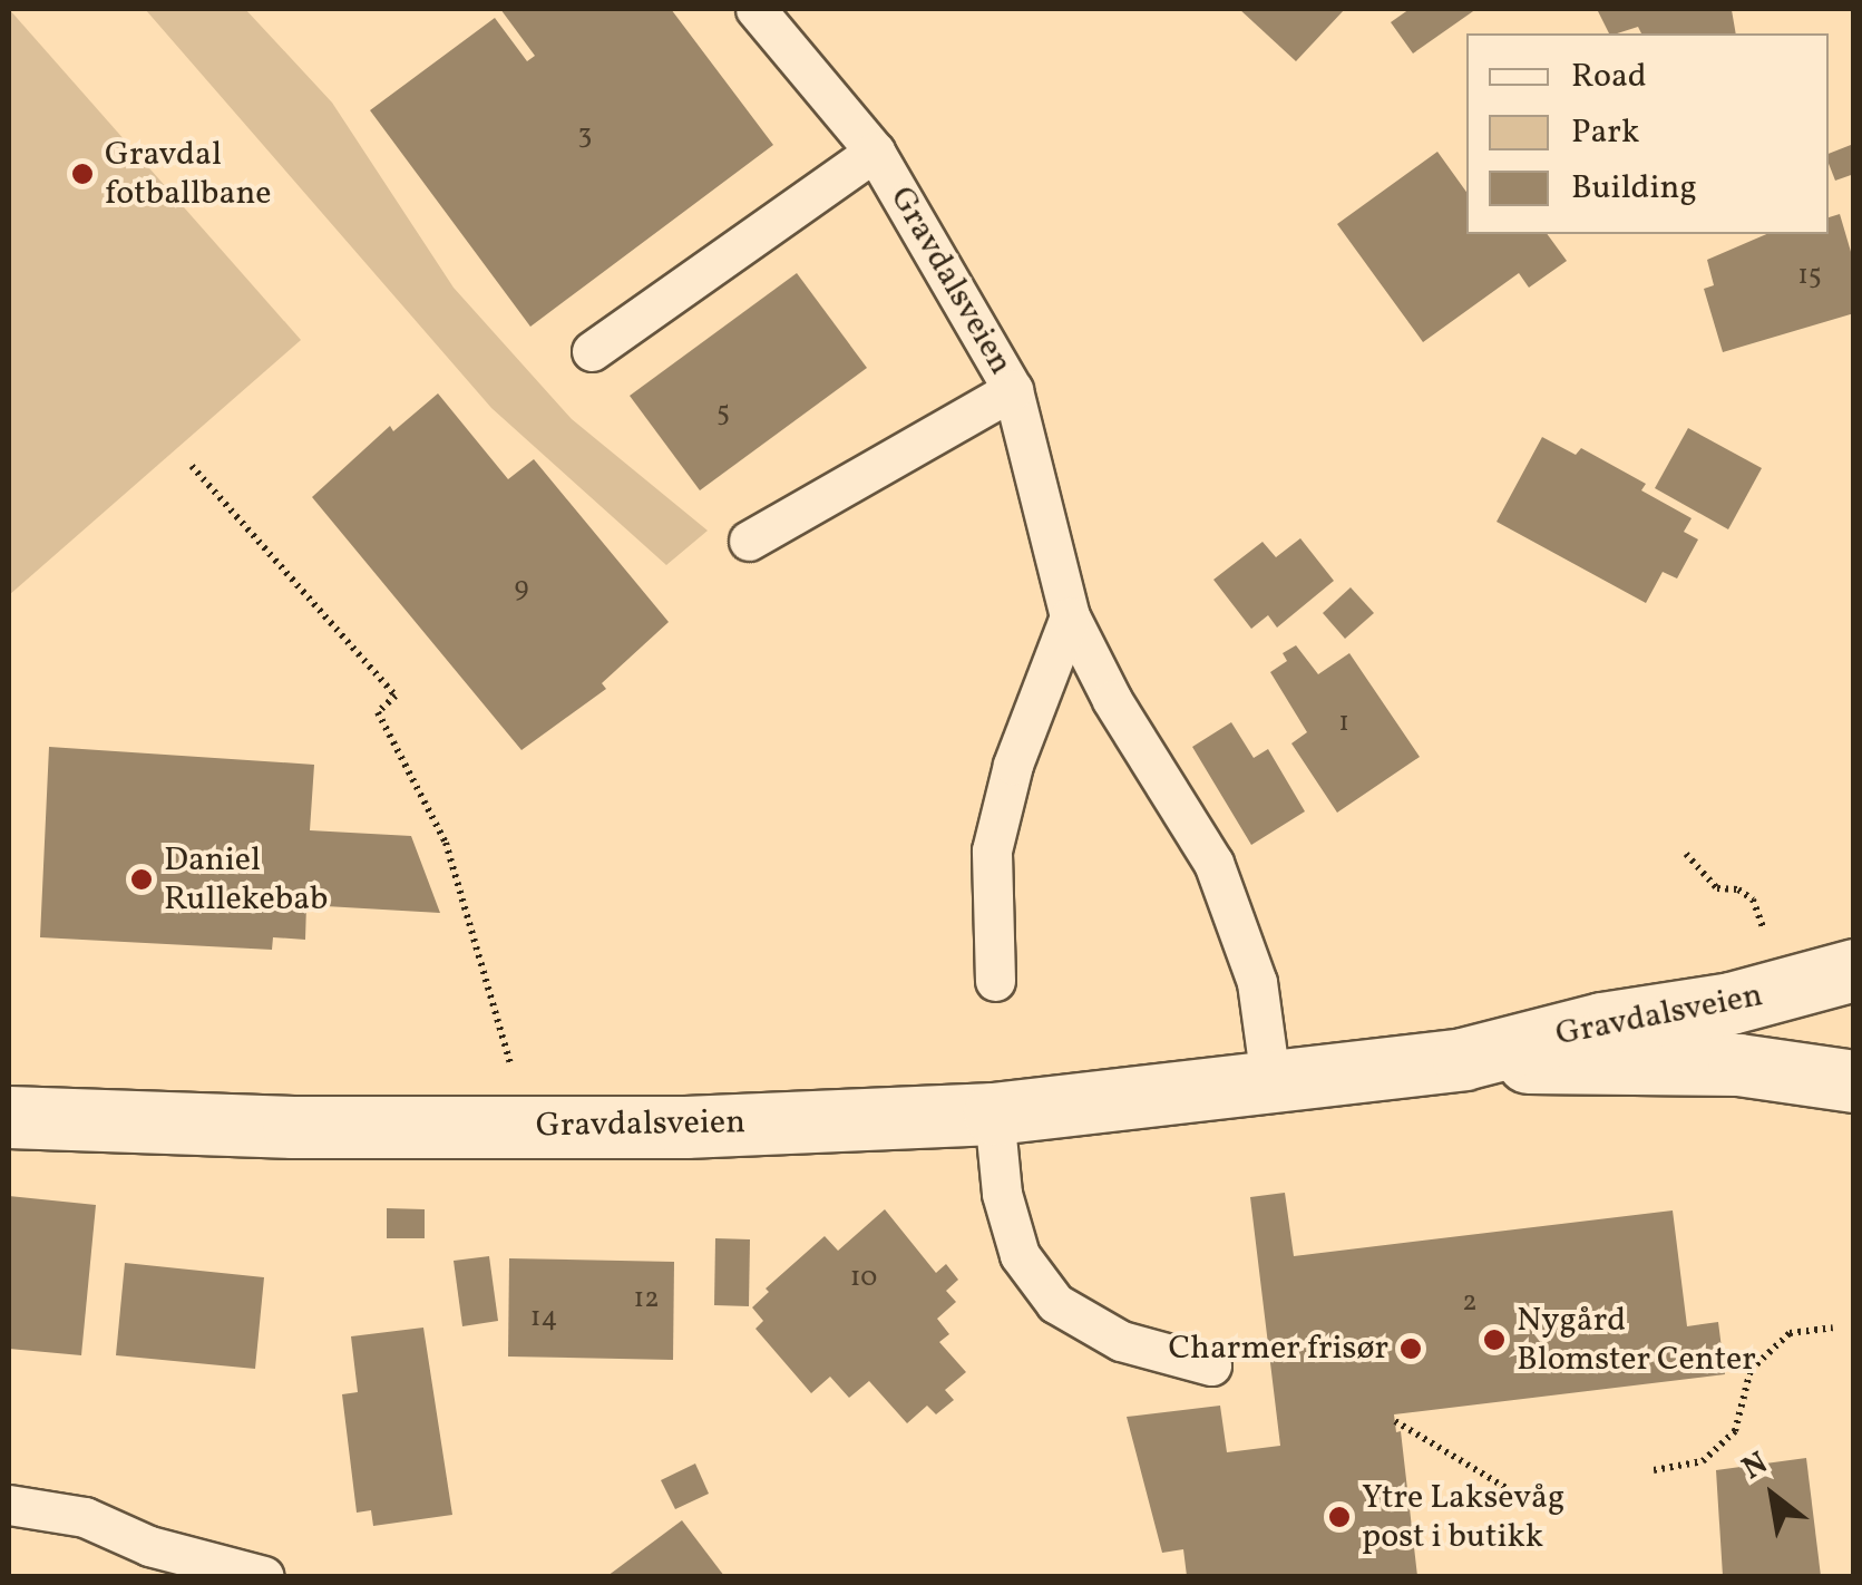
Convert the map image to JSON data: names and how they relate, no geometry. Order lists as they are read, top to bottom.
{
  "streets": {
    "main road": ["Gravdalsveien"]
  },
  "places": [
    "Gravdal fotballbane",
    "Daniel Rullekebab",
    "Nygård Blomster Center",
    "Charmer frisør",
    "Ytre Laksevåg post i butikk"
  ],
  "house_numbers": [
    "3",
    "15",
    "5",
    "9",
    "1",
    "10",
    "12",
    "2",
    "14"
  ],
  "legend": ["Road", "Park", "Building"],
  "north": "top left"
}
